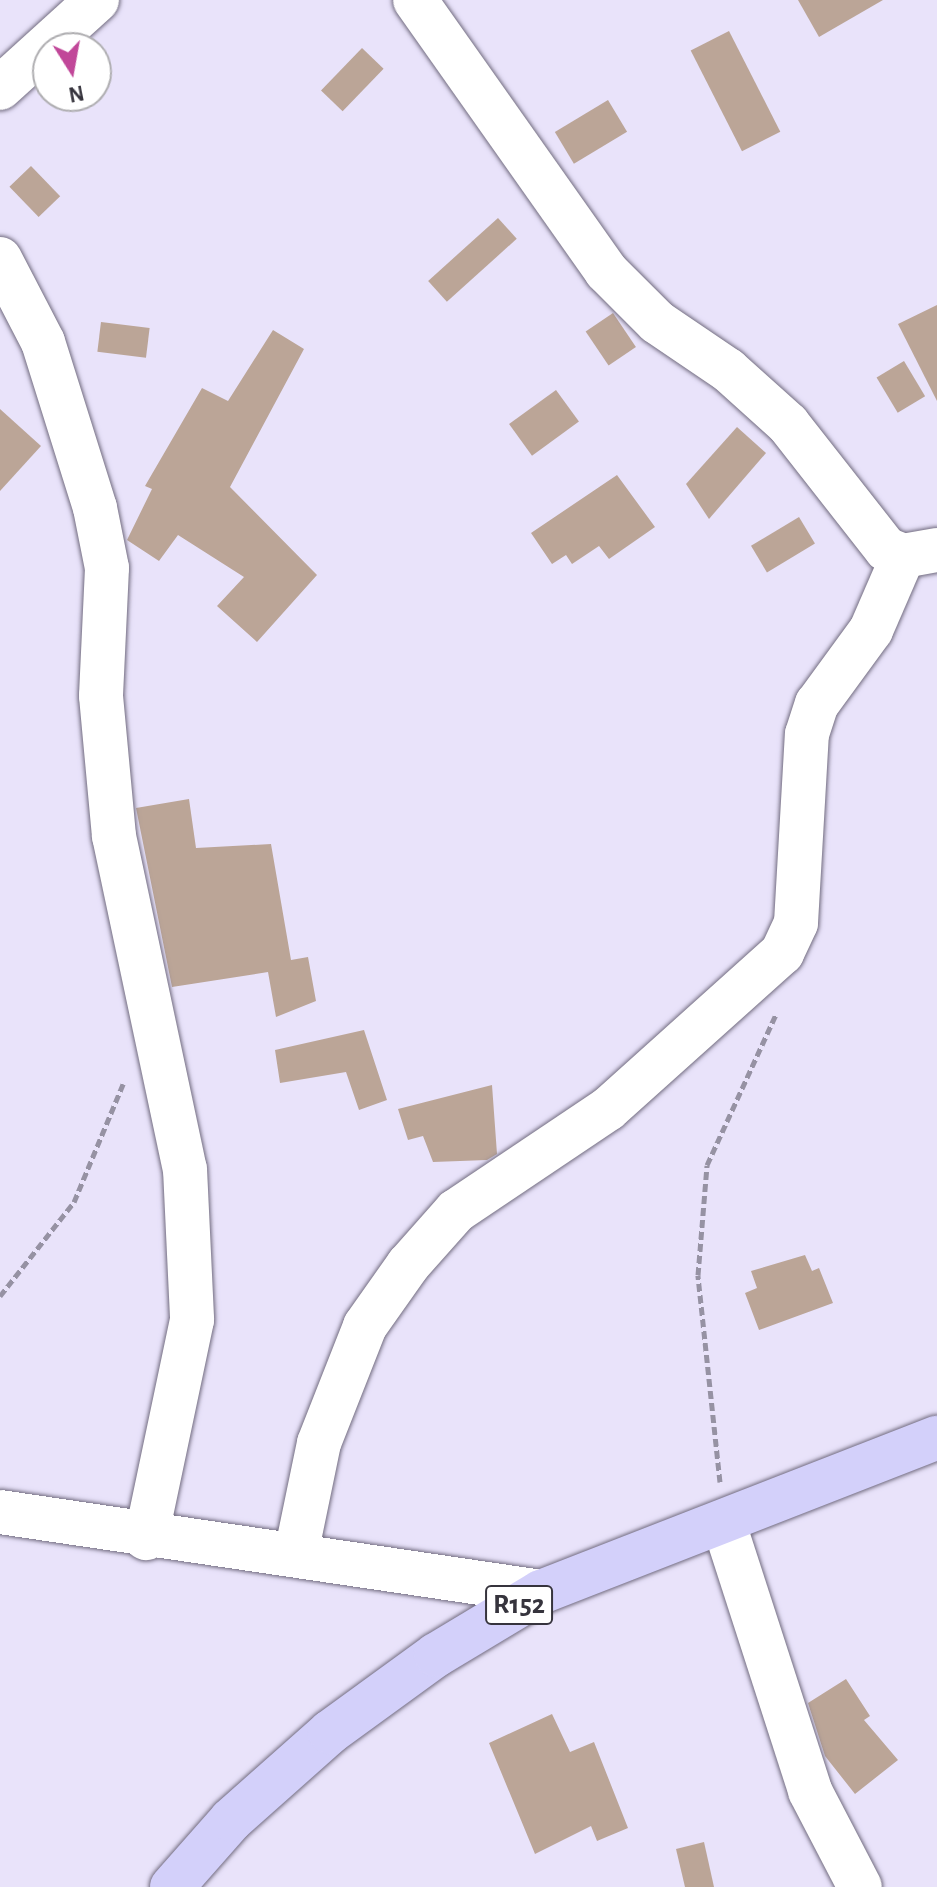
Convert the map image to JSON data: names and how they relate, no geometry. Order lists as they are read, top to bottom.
{
  "streets": {
    "main road": ["R152"]
  },
  "north": "bottom"
}
